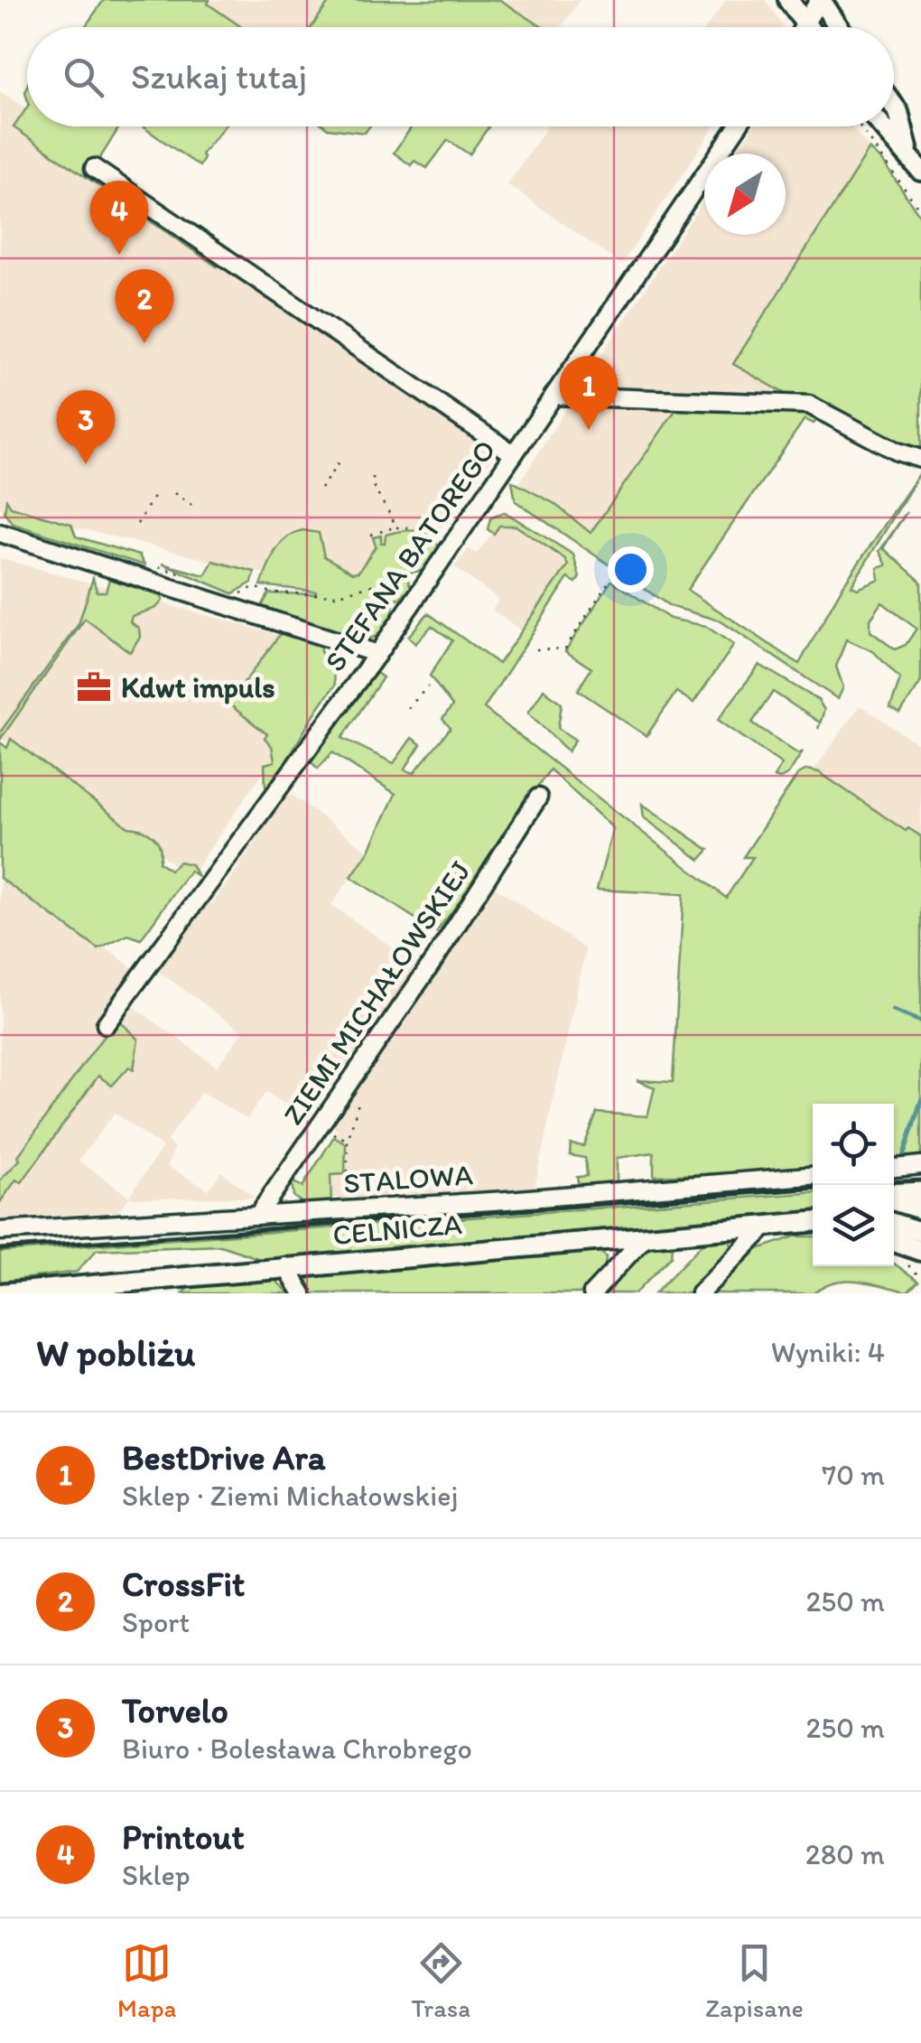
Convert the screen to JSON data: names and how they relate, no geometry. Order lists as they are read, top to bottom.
{
  "streets": {
    "street": [
      "STEFANA BATOREGO",
      "ZIEMI MICHAŁOWSKIEJ",
      "STALOWA",
      "CELNICZA"
    ]
  },
  "crossings": [
    ["ZIEMI MICHAŁOWSKIEJ", "STALOWA"]
  ],
  "places": {
    "office": ["Kdwt impuls"]
  },
  "north": "bottom left",
  "page": {
    "search": "Szukaj tutaj",
    "pins": [
      "4",
      "2",
      "1",
      "3"
    ],
    "heading": ["W pobliżu", "Wyniki: 4"],
    "list": [
      {
        "mark": "1",
        "name": "BestDrive Ara",
        "note": "Sklep · Ziemi Michałowskiej",
        "value": "70 m"
      },
      {
        "mark": "2",
        "name": "CrossFit",
        "note": "Sport",
        "value": "250 m"
      },
      {
        "mark": "3",
        "name": "Torvelo",
        "note": "Biuro · Bolesława Chrobrego",
        "value": "250 m"
      },
      {
        "mark": "4",
        "name": "Printout",
        "note": "Sklep",
        "value": "280 m"
      }
    ],
    "nav": ["Mapa", "Trasa", "Zapisane"]
  }
}
